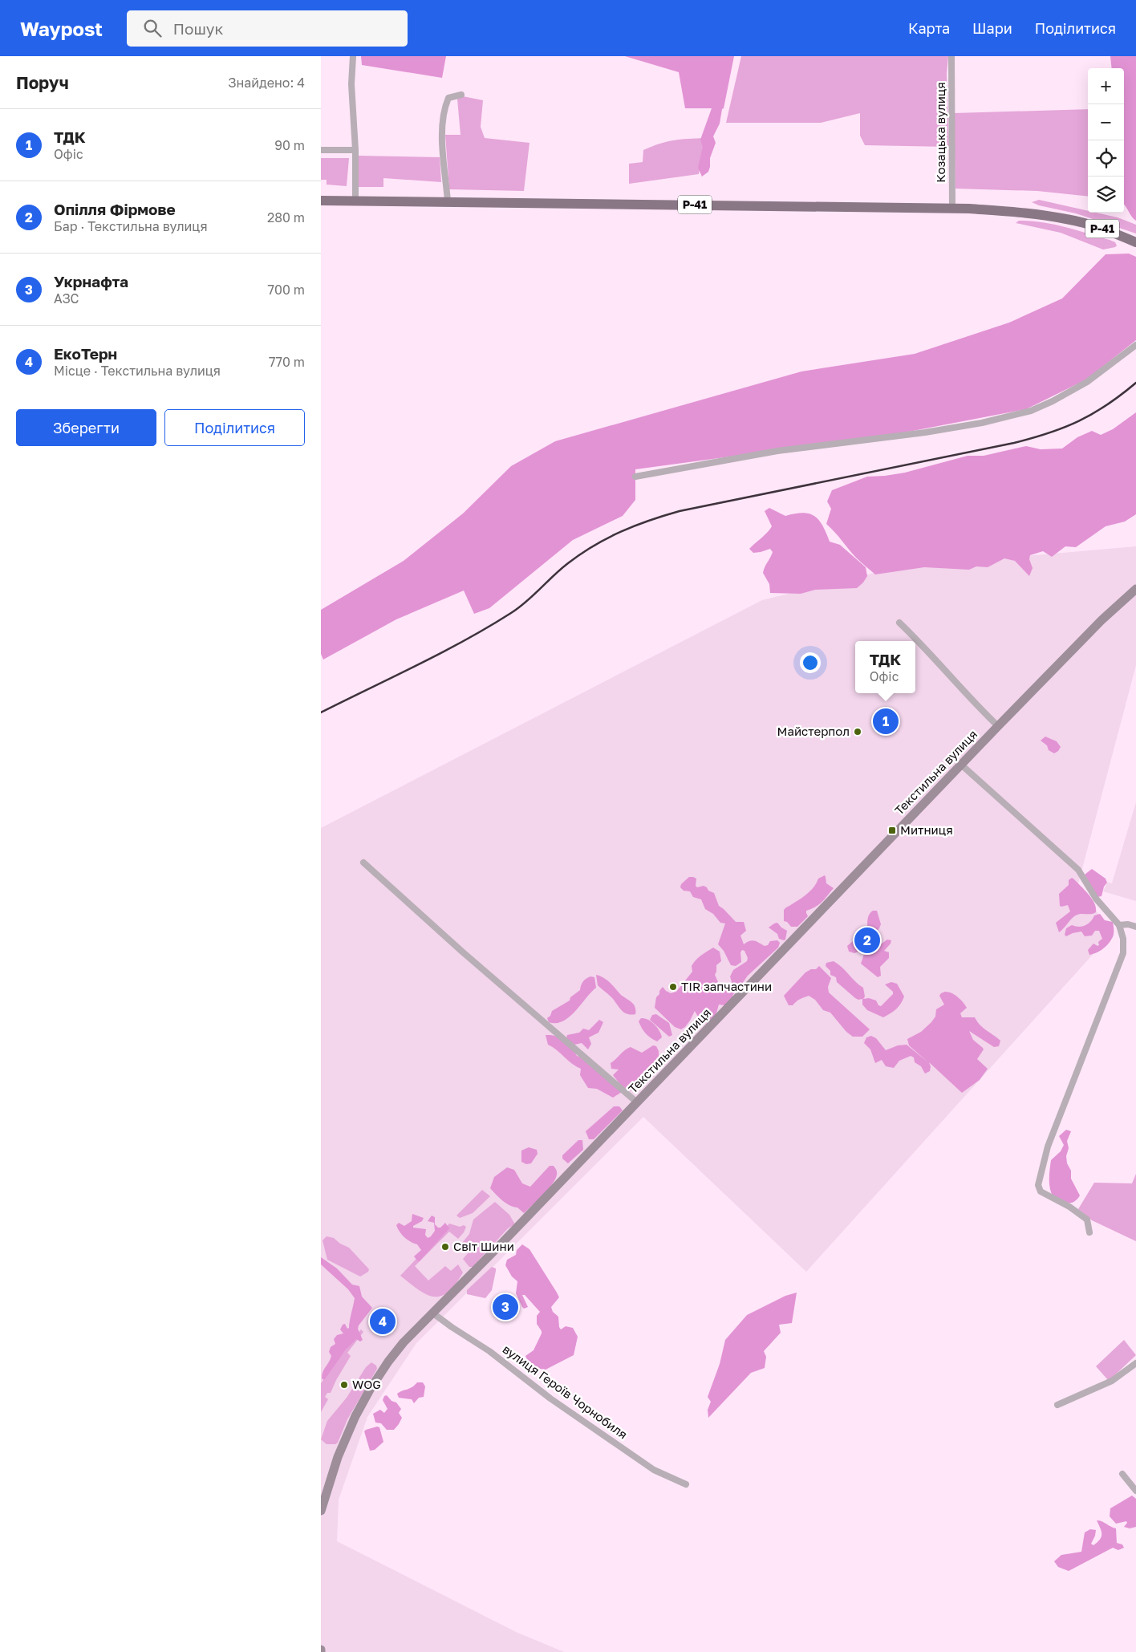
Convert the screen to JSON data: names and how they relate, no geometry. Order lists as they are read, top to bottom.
{
  "streets": {
    "main road": ["Р-41"],
    "street": ["Козацька вулиця", "Текстильна вулиця", "вулиця Героїв Чорнобиля"]
  },
  "crossings": [
    ["Козацька вулиця", "Р-41"],
    ["Текстильна вулиця", "вулиця Героїв Чорнобиля"]
  ],
  "places": {
    "other": [
      "Майстерпол",
      "TIR запчастини",
      "Світ Шини",
      "WOG"
    ],
    "transit": ["Митниця"]
  },
  "page": {
    "header": "Waypost",
    "search": "Пошук",
    "nav": ["Карта", "Шари", "Поділитися"],
    "heading": ["Поруч", "Знайдено: 4"],
    "map_buttons": ["+", "−"],
    "list": [
      {
        "mark": "1",
        "name": "ТДК",
        "note": "Офіс",
        "value": "90 m"
      },
      {
        "mark": "2",
        "name": "Опілля Фірмове",
        "note": "Бар · Текстильна вулиця",
        "value": "280 m"
      },
      {
        "mark": "3",
        "name": "Укрнафта",
        "note": "АЗС",
        "value": "700 m"
      },
      {
        "mark": "4",
        "name": "ЕкоТерн",
        "note": "Місце · Текстильна вулиця",
        "value": "770 m"
      }
    ],
    "buttons": ["Зберегти", "Поділитися"],
    "popup": ["ТДК", "Офіс"],
    "pins": [
      "1",
      "2",
      "3",
      "4"
    ]
  }
}
